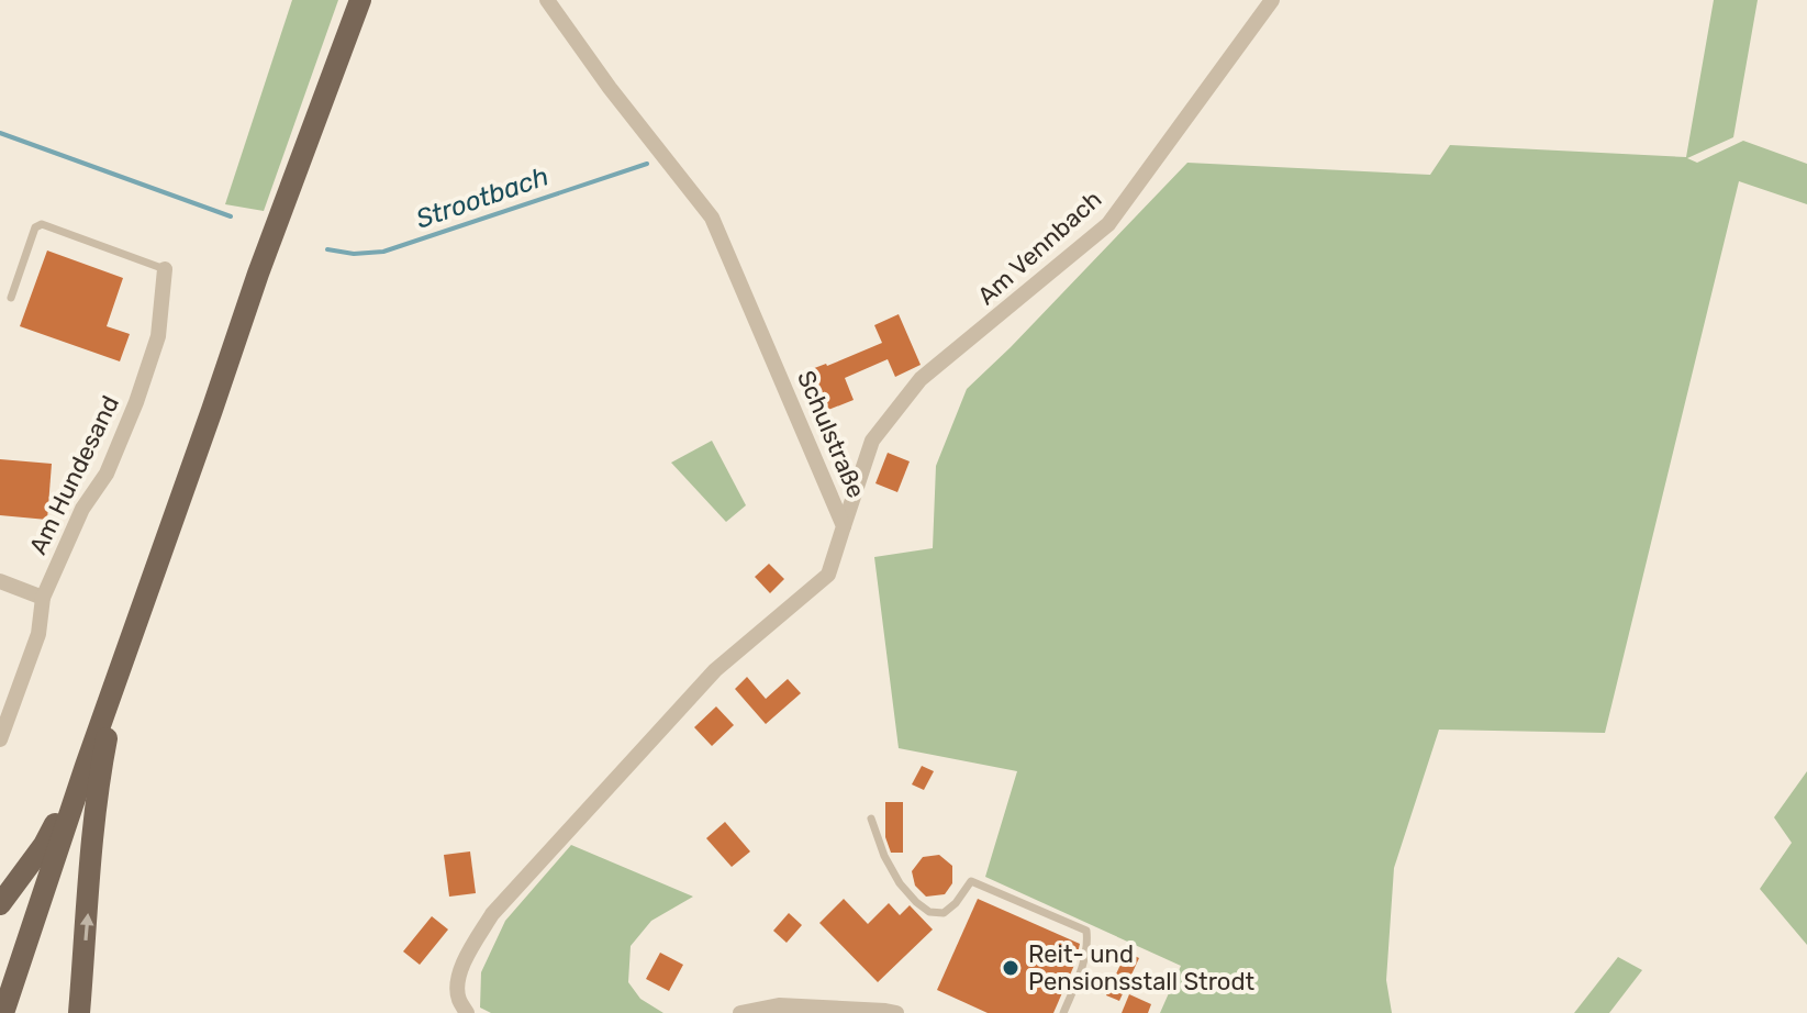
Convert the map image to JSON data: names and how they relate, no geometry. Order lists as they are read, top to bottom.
{
  "streets": {
    "street": ["Am Vennbach", "Schulstraße", "Am Hundesand"]
  },
  "crossings": [
    ["Am Vennbach", "Schulstraße"]
  ],
  "water": ["Strootbach"],
  "places": ["Reit- und Pensionsstall Strodt"]
}
